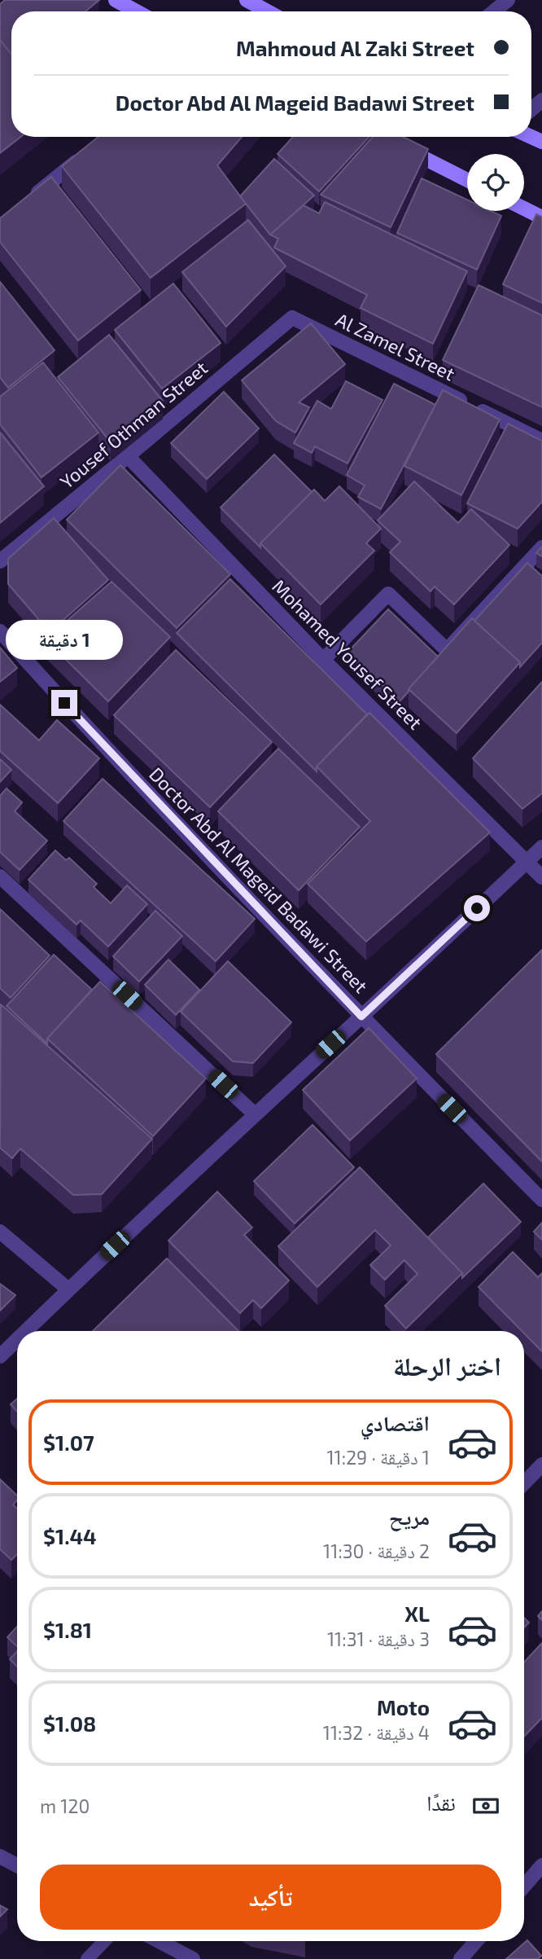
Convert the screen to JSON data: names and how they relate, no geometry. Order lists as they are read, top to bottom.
{
  "streets": {
    "street": [
      "Al Zamel Street",
      "Yousef Othman Street",
      "Mohamed Yousef Street",
      "Doctor Abd Al Mageid Badawi Street"
    ]
  },
  "crossings": [
    ["Al Zamel Street", "Yousef Othman Street"],
    ["Yousef Othman Street", "Mohamed Yousef Street"]
  ],
  "page": {
    "banner": ["Mahmoud Al Zaki Street", "Doctor Abd Al Mageid Badawi Street"],
    "bubble": "1 دقيقة",
    "heading": "اختر الرحلة",
    "list": [
      {
        "name": "اقتصادي",
        "note": "1 دقيقة · 11:29",
        "value": "$1.07"
      },
      {
        "name": "مريح",
        "note": "2 دقيقة · 11:30",
        "value": "$1.44"
      },
      {
        "name": "XL",
        "note": "3 دقيقة · 11:31",
        "value": "$1.81"
      },
      {
        "name": "Moto",
        "note": "4 دقيقة · 11:32",
        "value": "$1.08"
      }
    ],
    "pay": ["نقدًا", "120 m"],
    "buttons": "تأكيد"
  }
}
